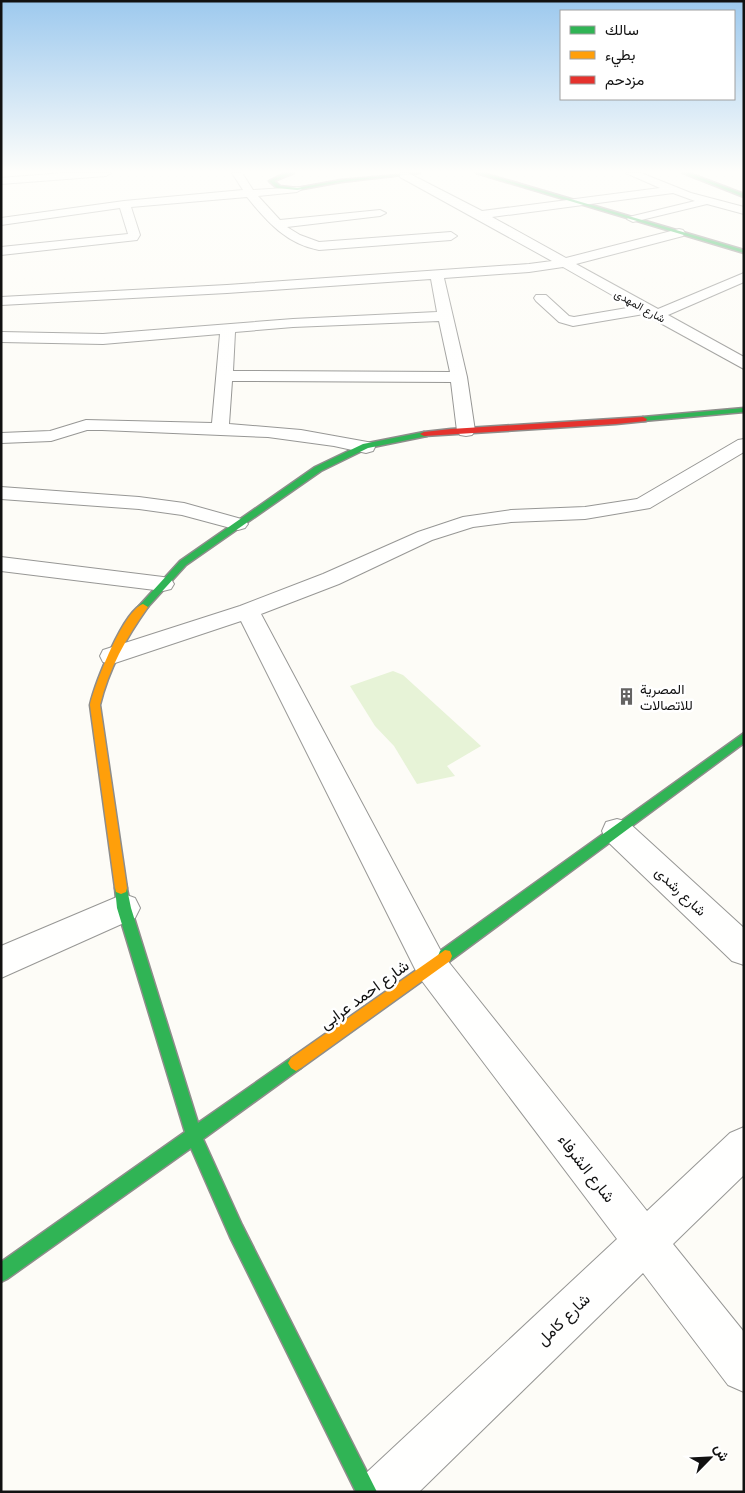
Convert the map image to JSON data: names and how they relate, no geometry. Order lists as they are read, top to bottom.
{
  "streets": {
    "main road": ["شارع احمد عرابى"],
    "street": [
      "شارع المهدى",
      "شارع رشدى",
      "شارع الشرفاء",
      "شارع كامل"
    ]
  },
  "crossings": [
    ["شارع رشدى", "شارع احمد عرابى"],
    ["شارع احمد عرابى", "شارع الشرفاء"],
    ["شارع الشرفاء", "شارع كامل"]
  ],
  "places": {
    "building": ["المصرية للاتصالات"]
  },
  "legend": ["سالك", "بطيء", "مزدحم"],
  "north": "top right"
}
